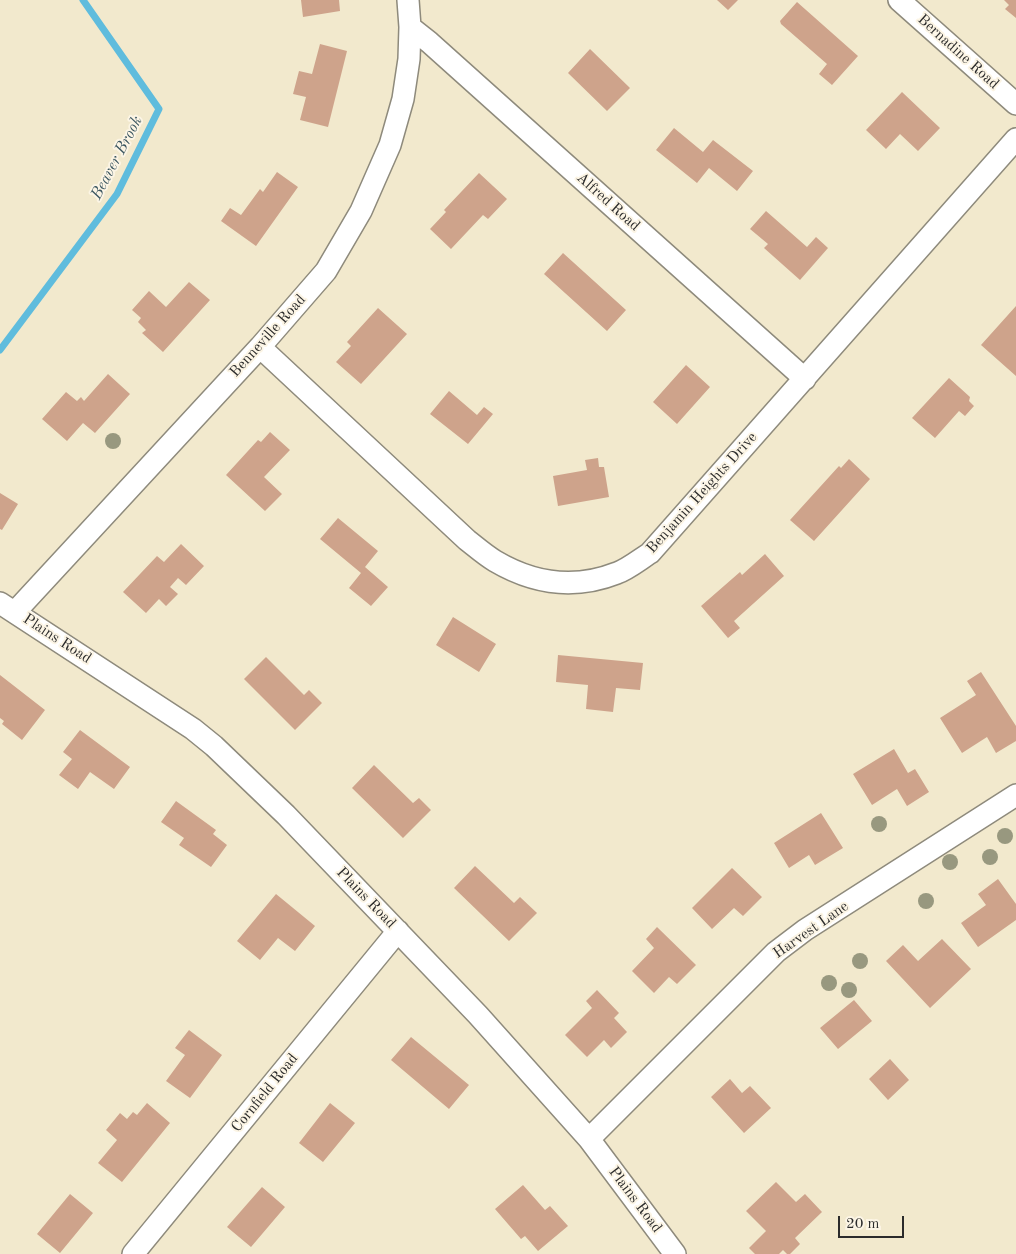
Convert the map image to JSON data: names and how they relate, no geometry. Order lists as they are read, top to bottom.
{
  "streets": {
    "street": [
      "Bernadine Road",
      "Alfred Road",
      "Benneville Road",
      "Benjamin Heights Drive",
      "Plains Road",
      "Harvest Lane",
      "Cornfield Road"
    ]
  },
  "crossings": [
    ["Alfred Road", "Benneville Road"],
    ["Alfred Road", "Benjamin Heights Drive"],
    ["Benneville Road", "Benjamin Heights Drive"],
    ["Benneville Road", "Plains Road"],
    ["Plains Road", "Harvest Lane"],
    ["Plains Road", "Cornfield Road"]
  ],
  "water": ["Beaver Brook"],
  "scale_bar": "20 m"
}
